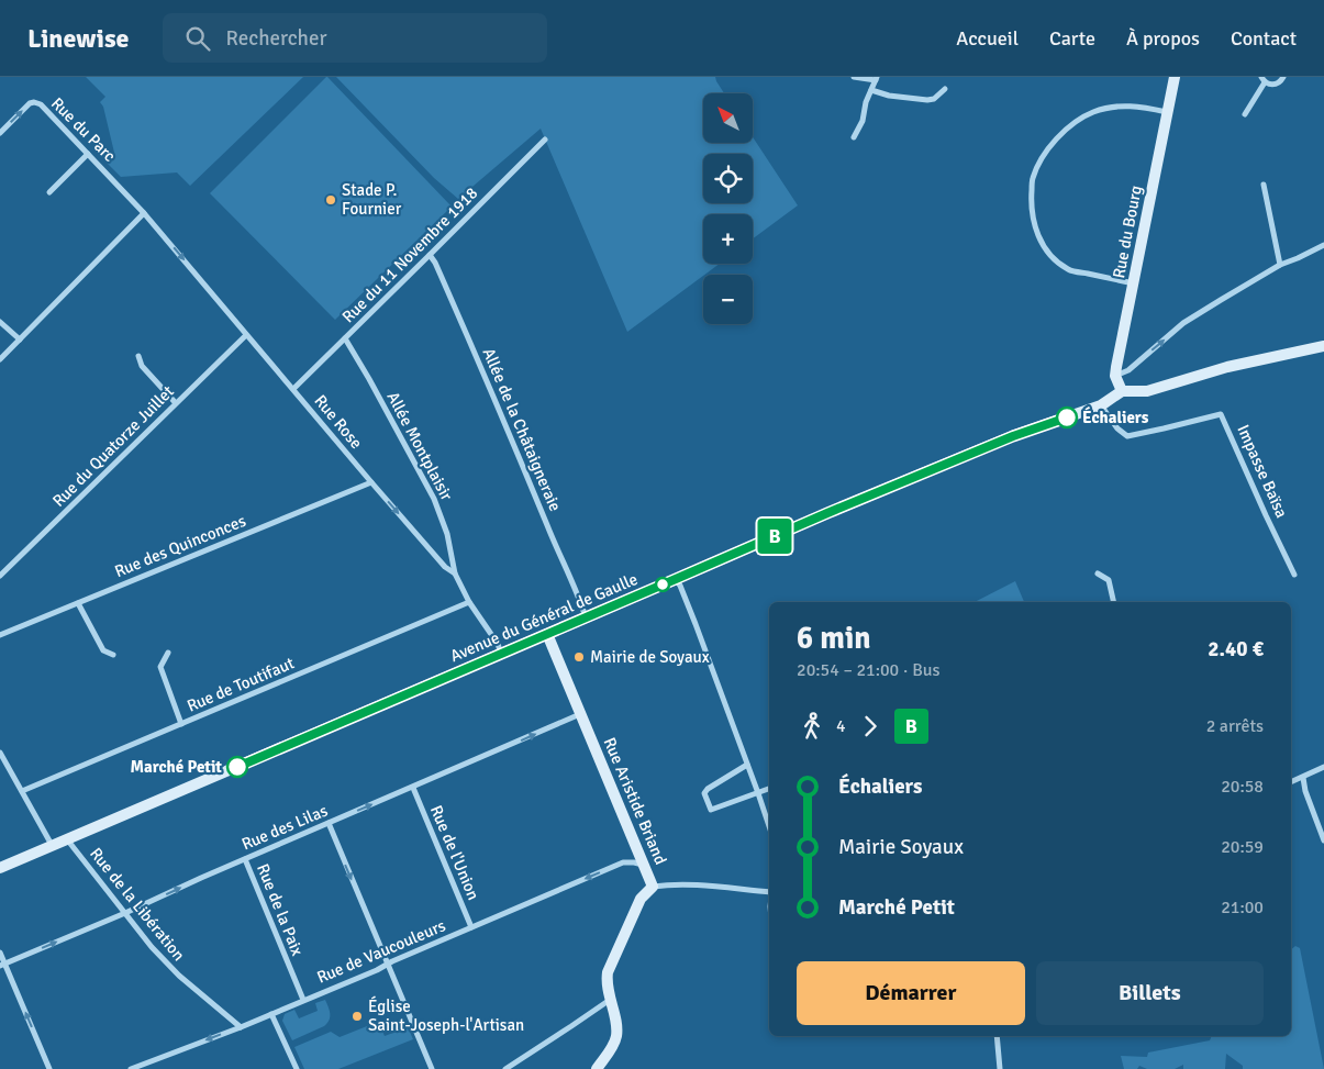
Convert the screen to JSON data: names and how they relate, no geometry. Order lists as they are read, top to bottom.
{
  "streets": {
    "main road": ["Rue du Bourg", "Avenue du Général de Gaulle", "Rue Aristide Briand"],
    "street": [
      "Rue du Parc",
      "Rue du 11 Novembre 1918",
      "Rue Rose",
      "Allée de la Châtaigneraie",
      "Rue du Quatorze Juillet",
      "Allée Montplaisir",
      "Impasse Baïsa",
      "Rue des Quinconces",
      "Rue de Toutifaut",
      "Rue des Lilas",
      "Rue de l'Union",
      "Rue de la Libération",
      "Rue de la Paix",
      "Rue de Vaucouleurs"
    ]
  },
  "crossings": [
    ["Rue du Parc", "Rue Rose"],
    ["Rue du 11 Novembre 1918", "Rue Rose"],
    ["Rue du 11 Novembre 1918", "Allée de la Châtaigneraie"],
    ["Rue du 11 Novembre 1918", "Allée Montplaisir"],
    ["Rue Rose", "Rue du Quatorze Juillet"],
    ["Rue Rose", "Allée Montplaisir"],
    ["Rue Rose", "Rue des Quinconces"],
    ["Rue Rose", "Avenue du Général de Gaulle"],
    ["Rue Rose", "Rue de Toutifaut"],
    ["Allée de la Châtaigneraie", "Avenue du Général de Gaulle"],
    ["Impasse Baïsa", "Avenue du Général de Gaulle"],
    ["Avenue du Général de Gaulle", "Rue Aristide Briand"],
    ["Avenue du Général de Gaulle", "Rue de la Libération"],
    ["Rue Aristide Briand", "Rue des Lilas"],
    ["Rue Aristide Briand", "Rue de Vaucouleurs"],
    ["Rue des Lilas", "Rue de l'Union"],
    ["Rue des Lilas", "Rue de la Libération"],
    ["Rue des Lilas", "Rue de la Paix"],
    ["Rue de l'Union", "Rue de Vaucouleurs"],
    ["Rue de la Libération", "Rue de Vaucouleurs"],
    ["Rue de la Paix", "Rue de Vaucouleurs"]
  ],
  "one_way": ["Rue Rose", "Rue des Lilas", "Rue de Vaucouleurs"],
  "places": [
    "Stade P. Fournier",
    "Échaliers",
    "Mairie de Soyaux",
    "Marché Petit",
    "Église Saint-Joseph-l'Artisan"
  ],
  "lines": ["bus line B"],
  "north": "top left",
  "page": {
    "header": "Linewise",
    "search": "Rechercher",
    "nav": [
      "Accueil",
      "Carte",
      "À propos",
      "Contact"
    ],
    "on_map": "B",
    "map_buttons": ["+", "−"],
    "heading": ["6 min", "20:54 – 21:00 · Bus", "2.40 €"],
    "legs": ["4", "B", "2 arrêts"],
    "list": [
      {
        "name": "Échaliers",
        "value": "20:58"
      },
      {
        "name": "Mairie Soyaux",
        "value": "20:59"
      },
      {
        "name": "Marché Petit",
        "value": "21:00"
      }
    ],
    "buttons": ["Démarrer", "Billets"]
  }
}
